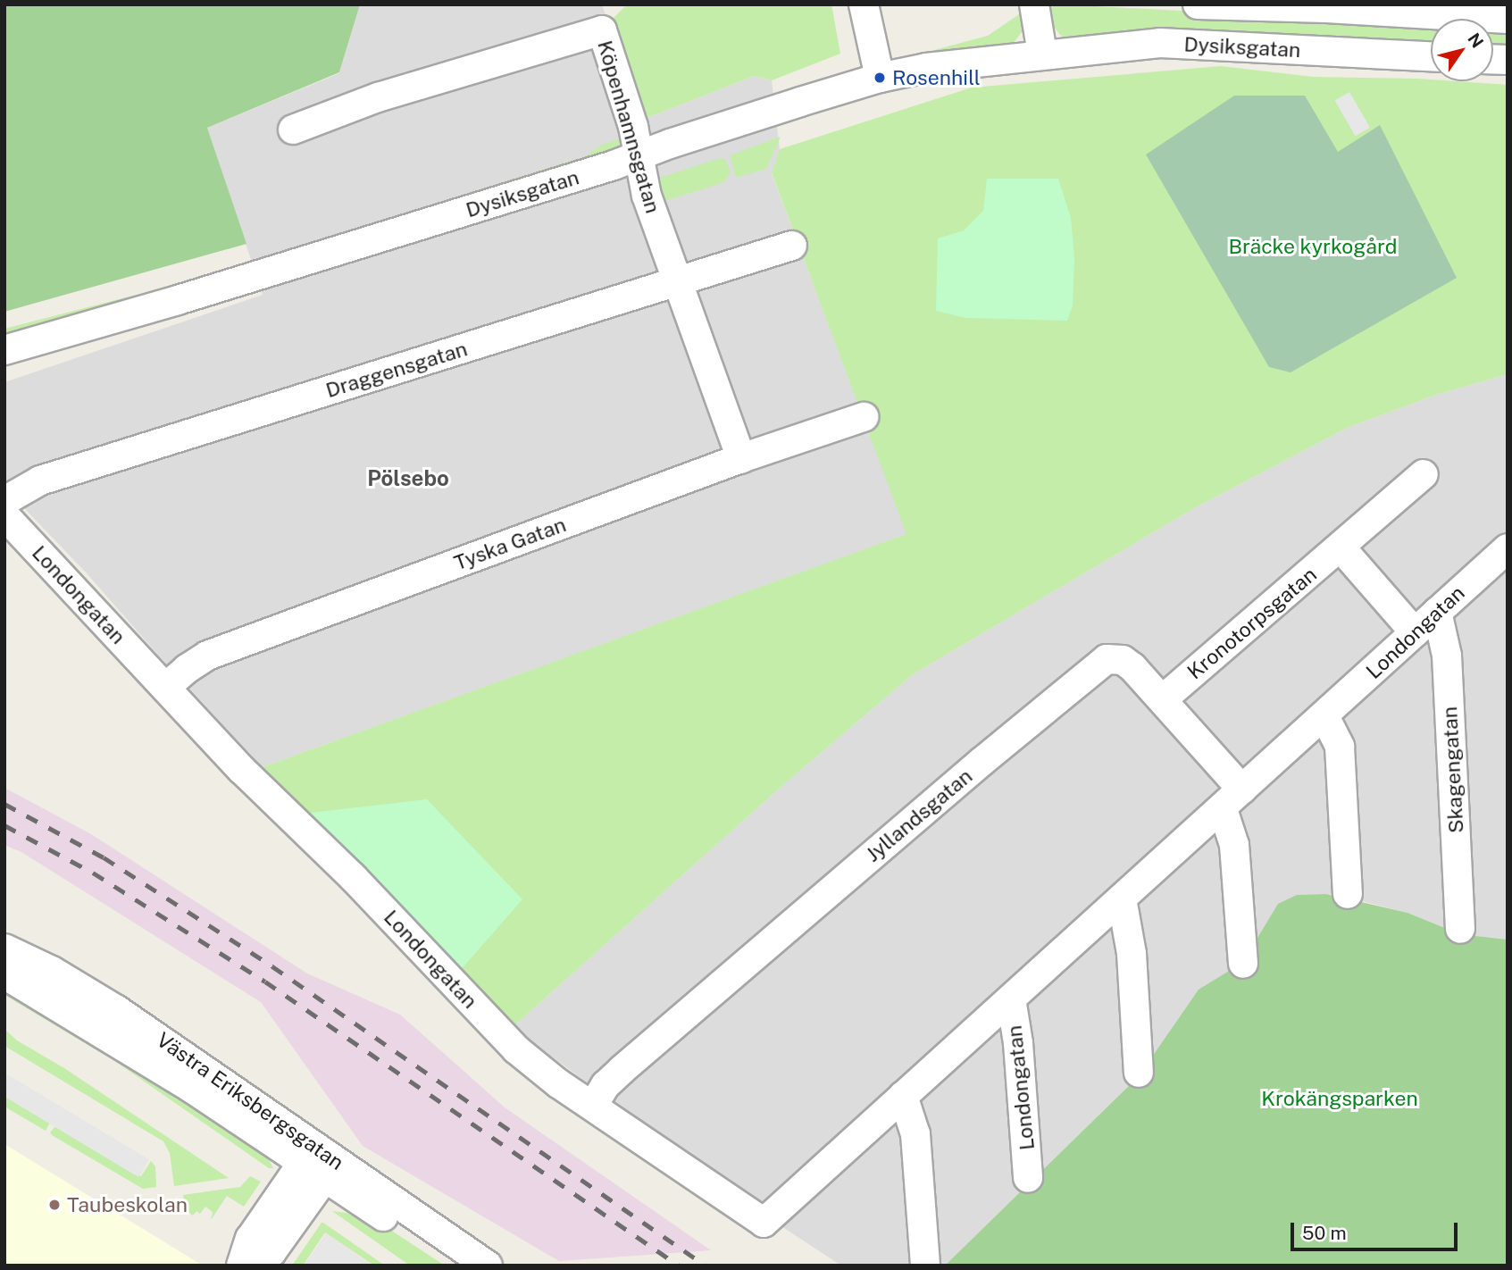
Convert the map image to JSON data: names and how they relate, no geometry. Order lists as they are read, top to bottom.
{
  "streets": {
    "street": [
      "Dysiksgatan",
      "Köpenhamnsgatan",
      "Draggensgatan",
      "Tyska Gatan",
      "Londongatan",
      "Kronotorpsgatan",
      "Skagengatan",
      "Jyllandsgatan",
      "Västra Eriksbergsgatan"
    ]
  },
  "crossings": [
    ["Dysiksgatan", "Köpenhamnsgatan"],
    ["Köpenhamnsgatan", "Draggensgatan"],
    ["Köpenhamnsgatan", "Tyska Gatan"],
    ["Tyska Gatan", "Londongatan"],
    ["Londongatan", "Skagengatan"],
    ["Londongatan", "Jyllandsgatan"],
    ["Kronotorpsgatan", "Jyllandsgatan"]
  ],
  "districts": ["Pölsebo"],
  "parks": ["Bräcke kyrkogård", "Krokängsparken"],
  "places": ["Rosenhill", "Taubeskolan"],
  "scale_bar": "50 m",
  "north": "top right"
}
